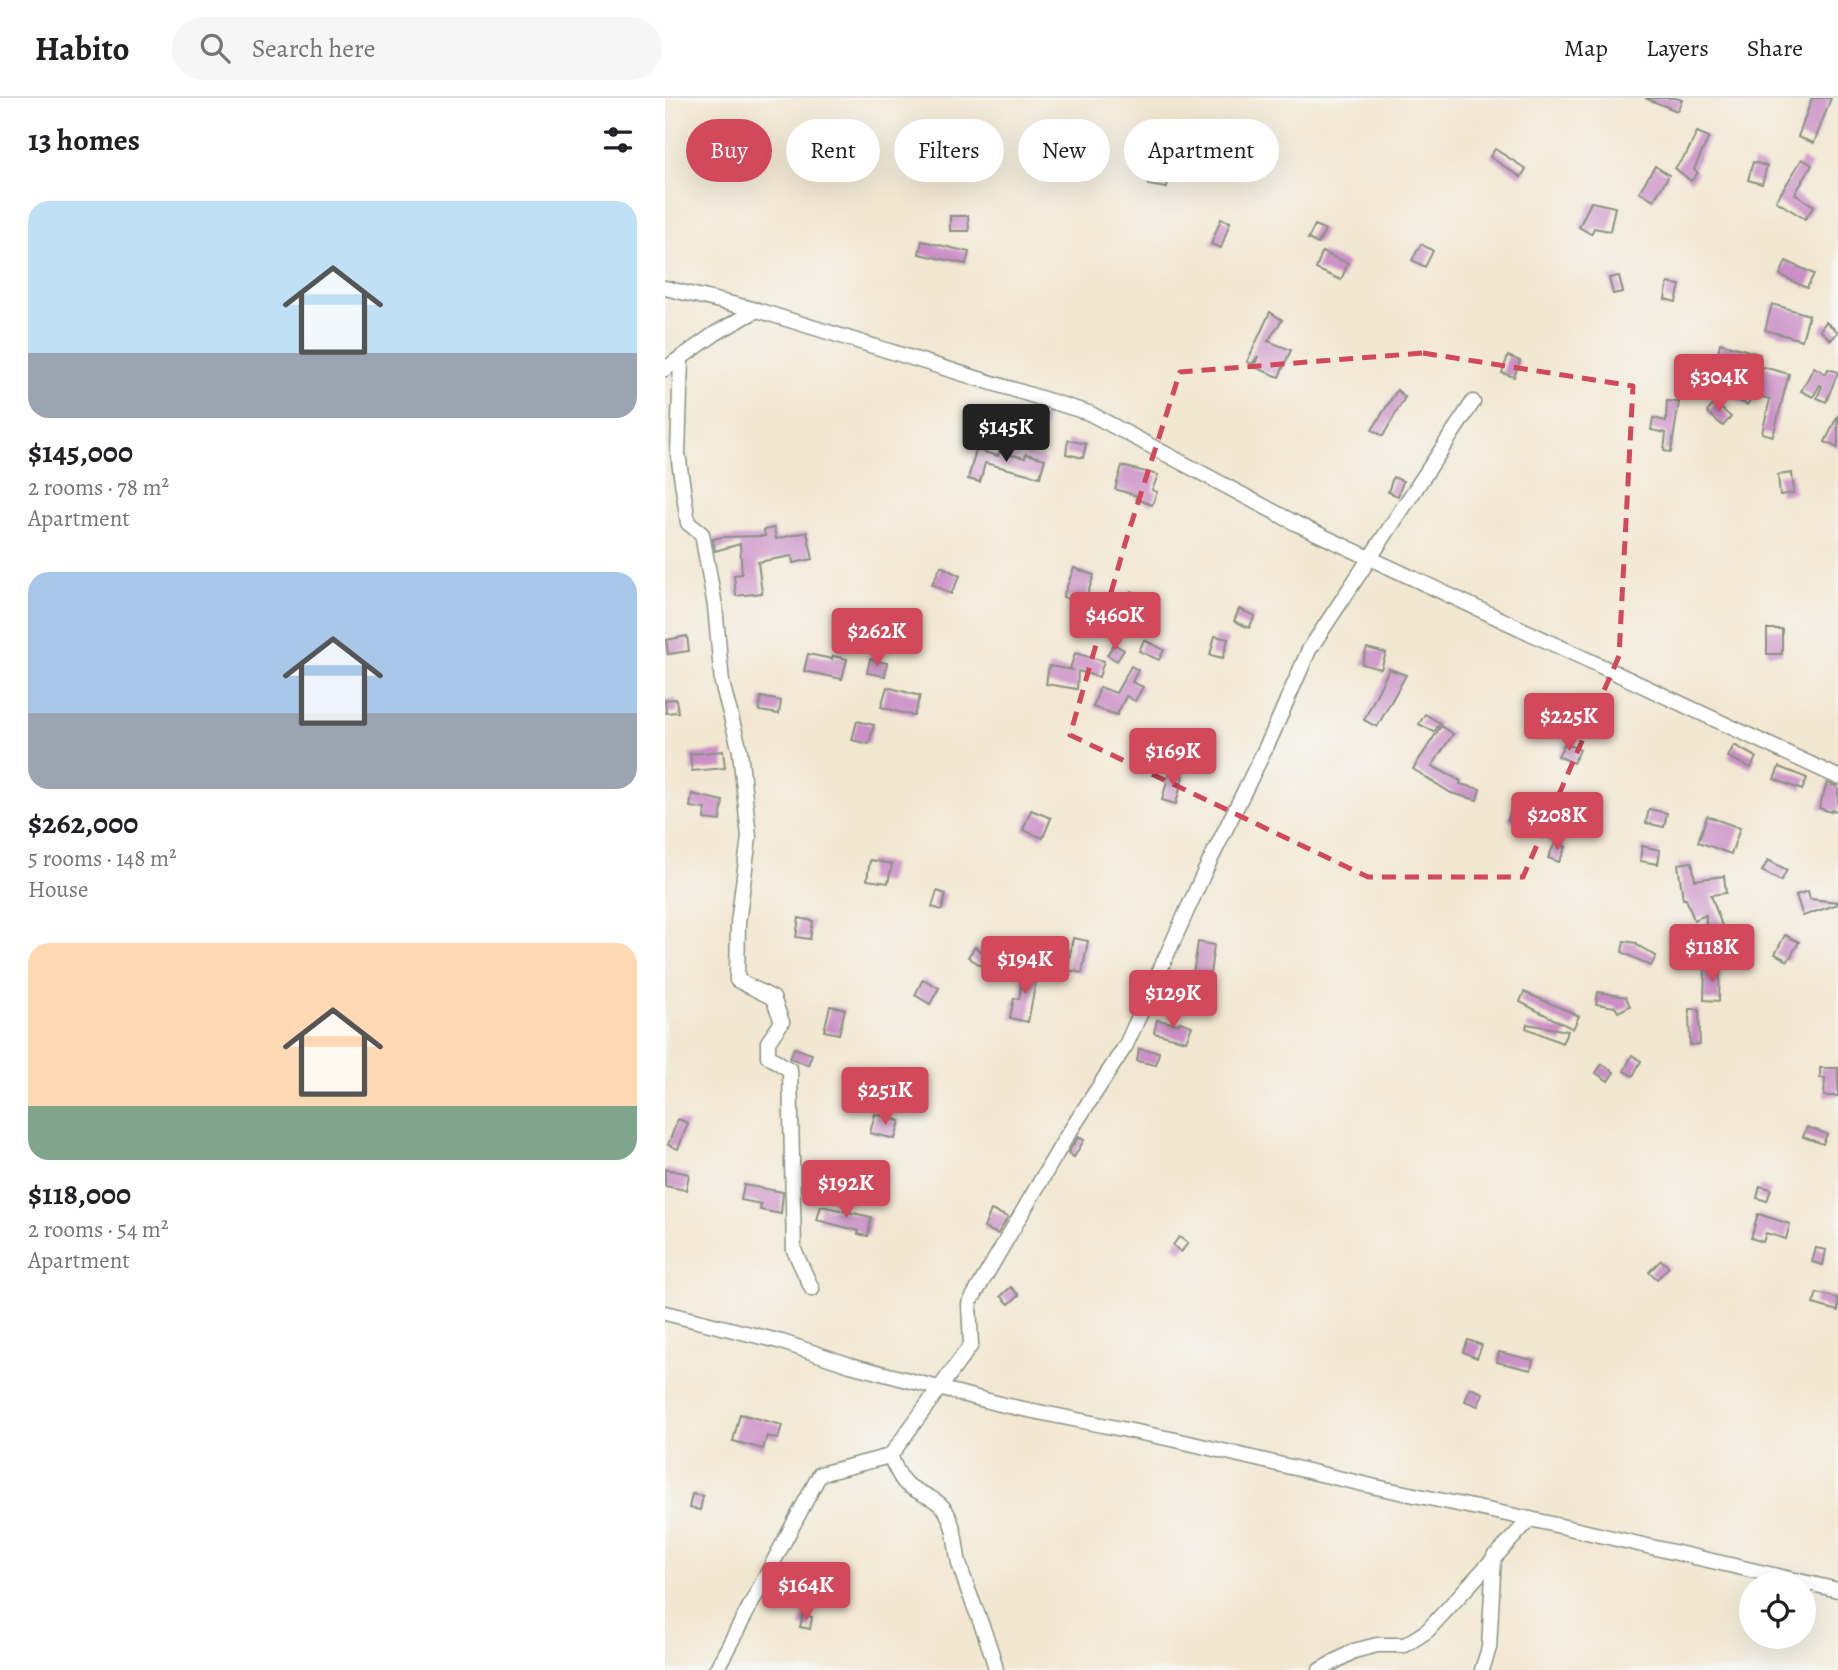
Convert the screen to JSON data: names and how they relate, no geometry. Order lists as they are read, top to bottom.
{
  "page": {
    "header": "Habito",
    "search": "Search here",
    "nav": ["Map", "Layers", "Share"],
    "heading": "13 homes",
    "chip": [
      "Buy",
      "Rent",
      "Filters",
      "New",
      "Apartment"
    ],
    "list": [
      {
        "name": "$145,000",
        "note": "2 rooms · 78 m² · Apartment"
      },
      {
        "name": "$262,000",
        "note": "5 rooms · 148 m² · House"
      },
      {
        "name": "$118,000",
        "note": "2 rooms · 54 m² · Apartment"
      }
    ],
    "price": [
      "$304K",
      "$145K",
      "$460K",
      "$262K",
      "$225K",
      "$169K",
      "$208K",
      "$118K",
      "$194K",
      "$129K",
      "$251K",
      "$192K",
      "$164K"
    ]
  }
}
